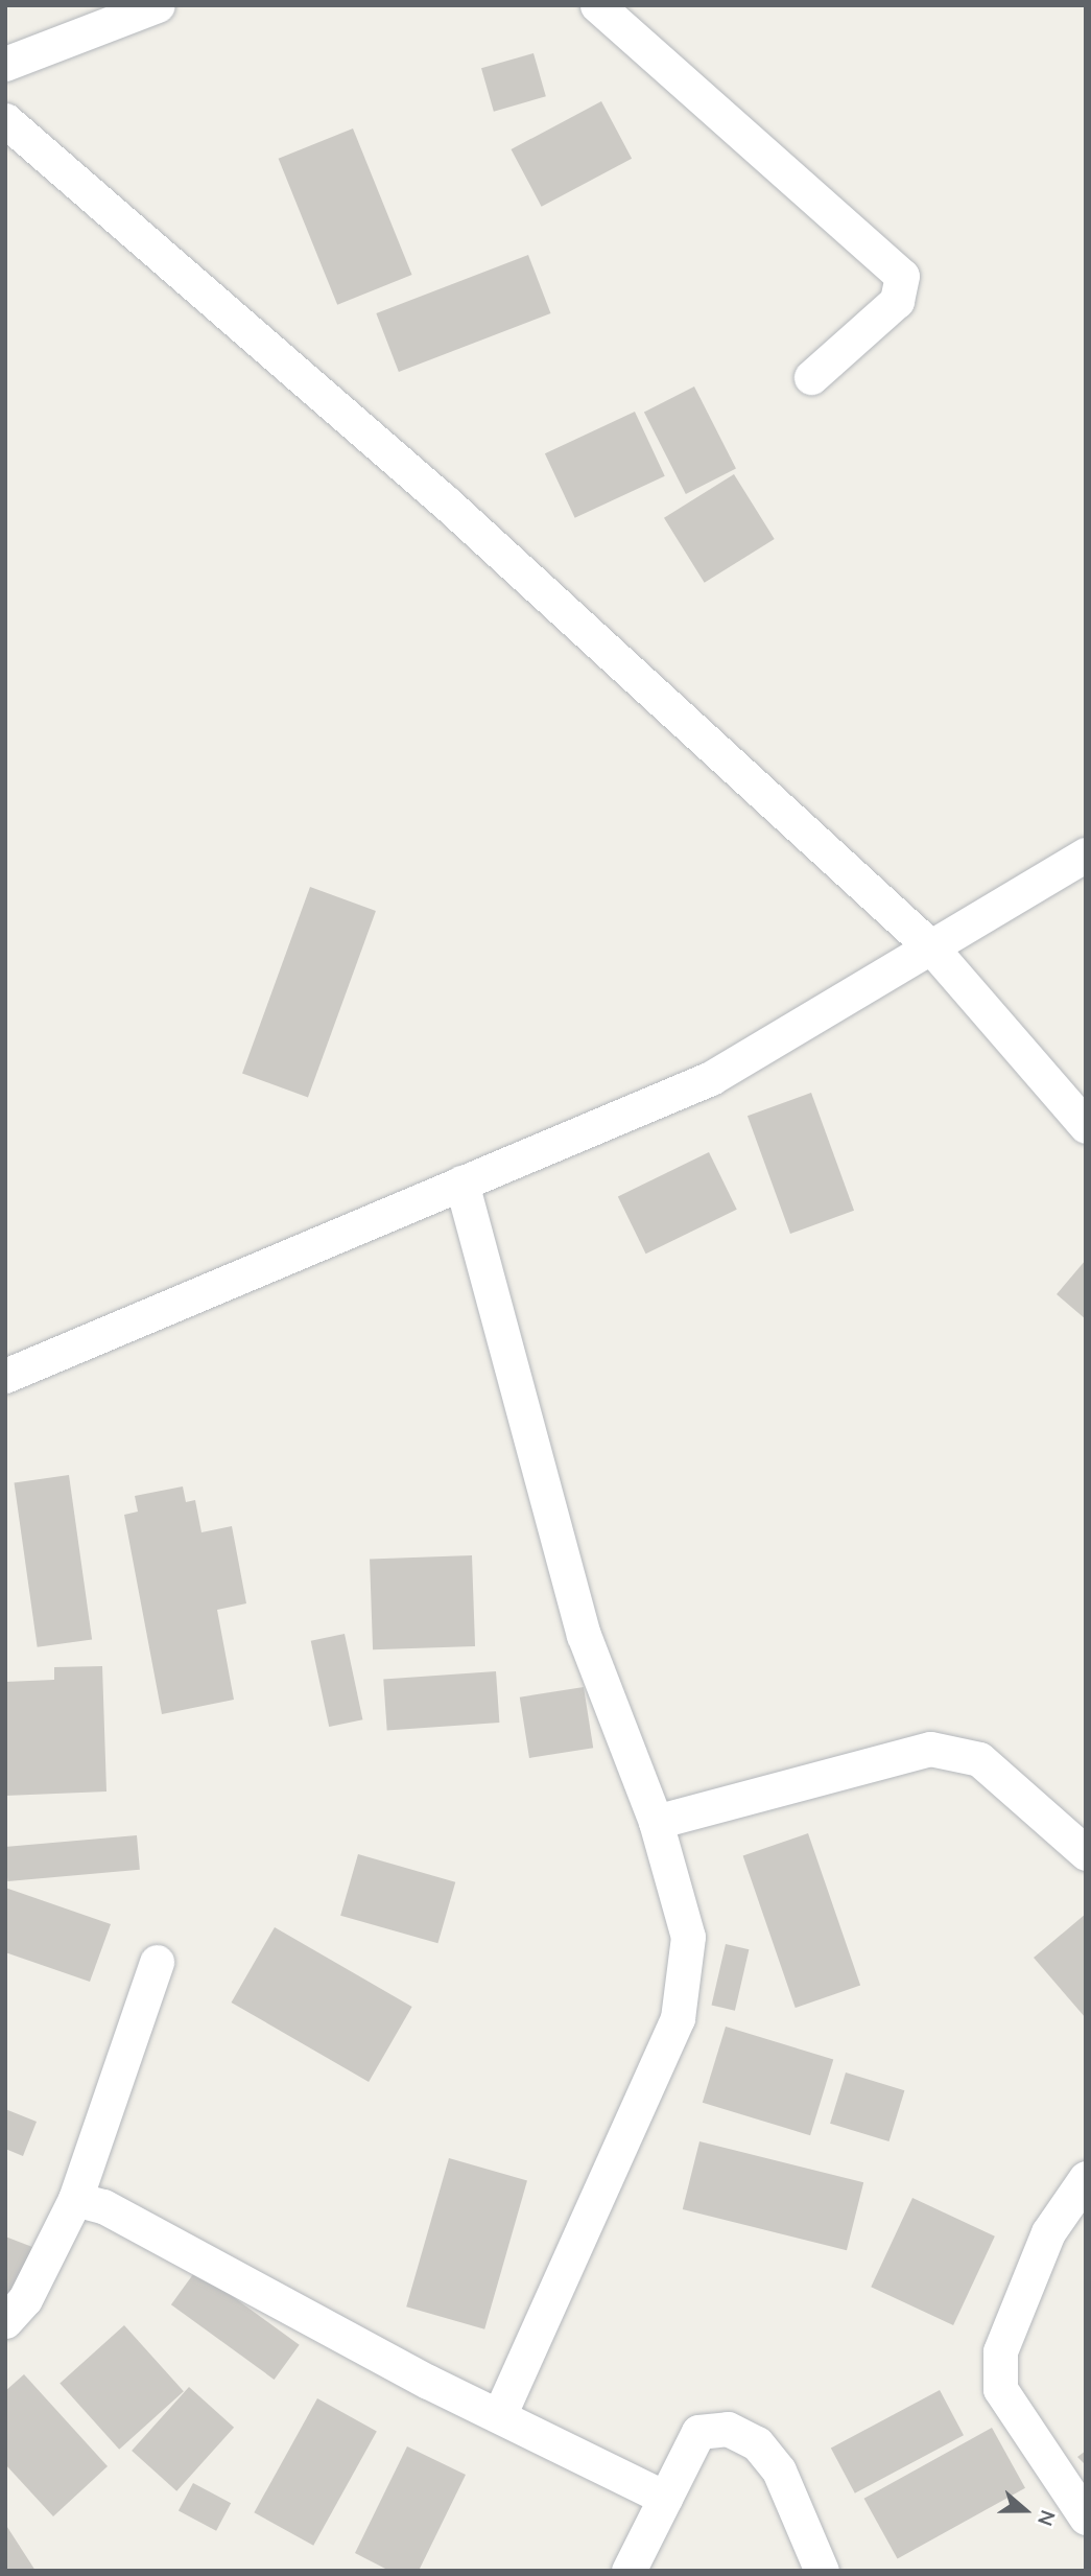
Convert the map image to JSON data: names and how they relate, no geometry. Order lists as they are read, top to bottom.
{
  "north": "right"
}
